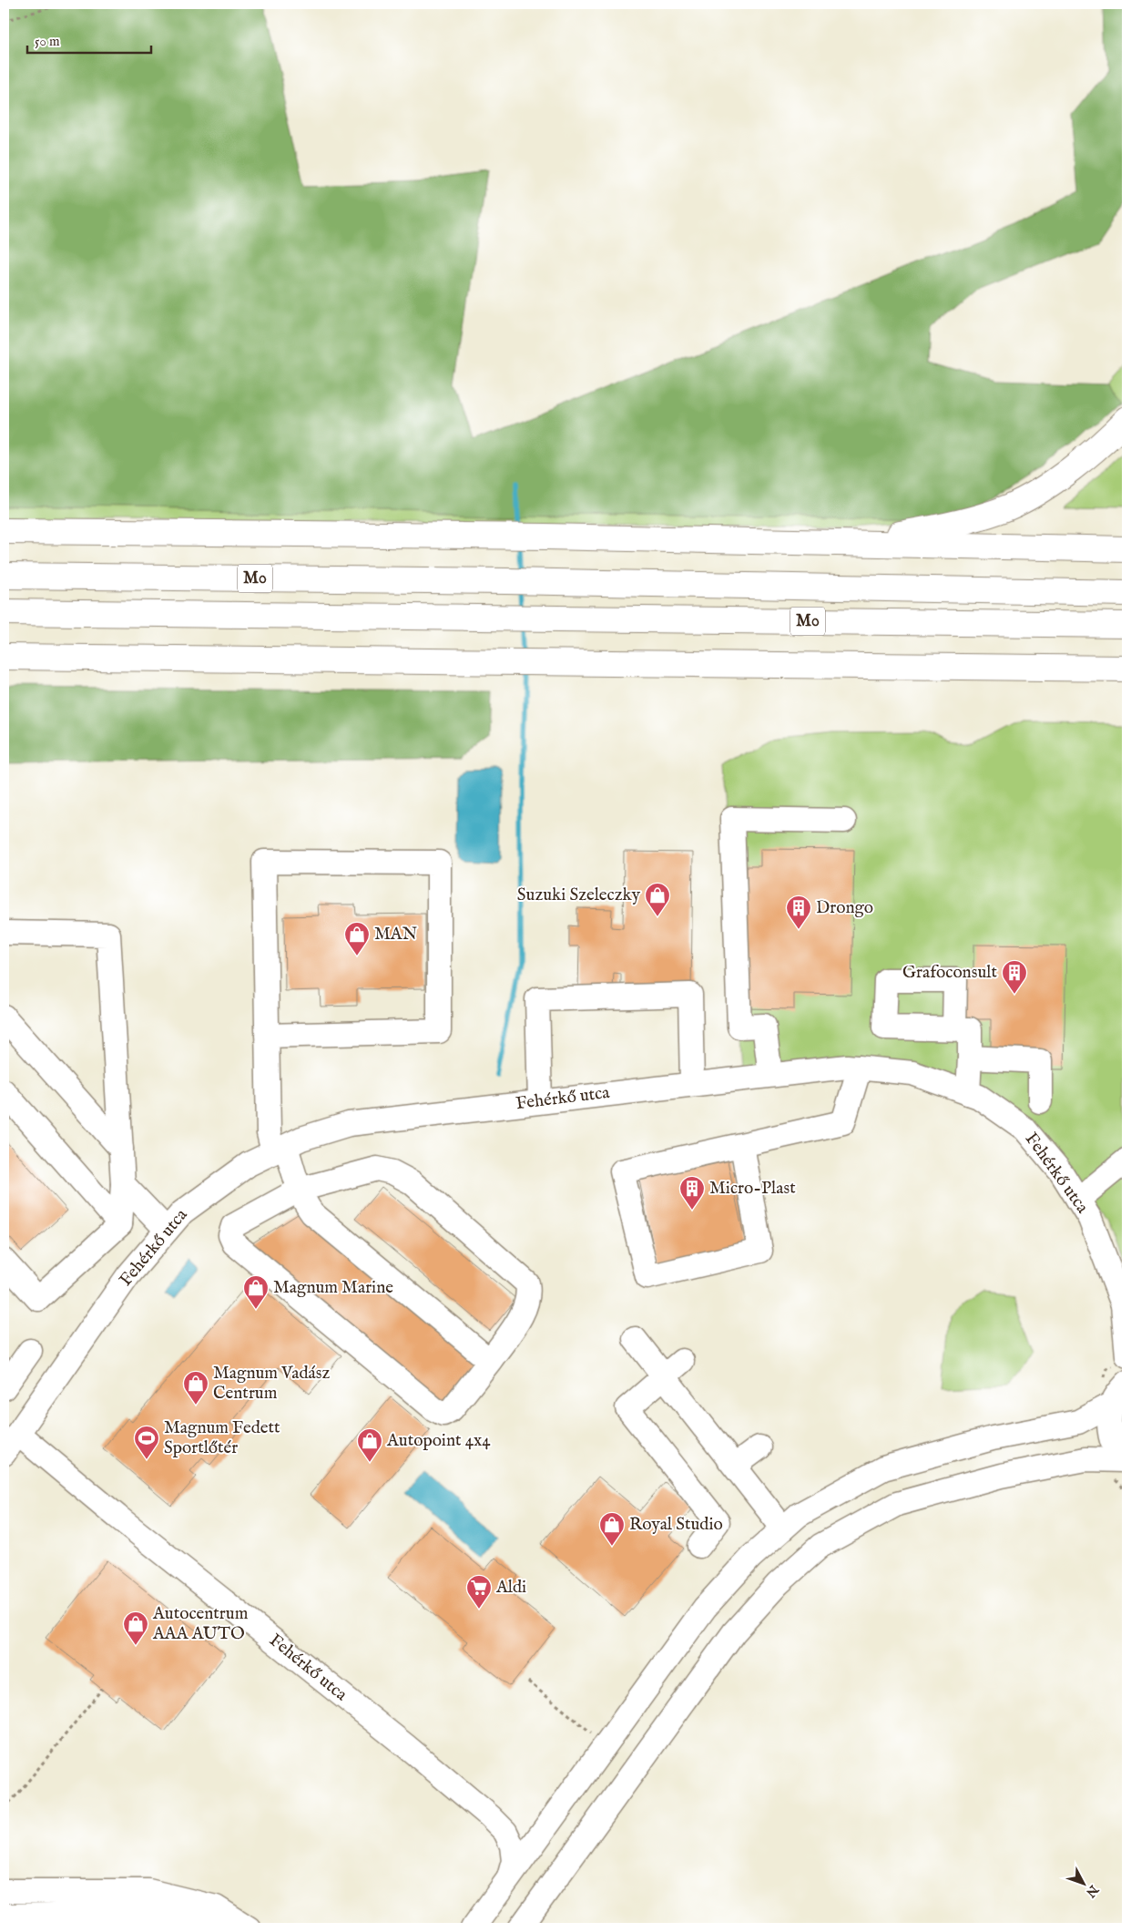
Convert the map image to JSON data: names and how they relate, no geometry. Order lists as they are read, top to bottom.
{
  "streets": {
    "highway": ["M0"],
    "street": ["Fehérkő utca"]
  },
  "places": {
    "shop": [
      "Suzuki Szeleczky",
      "MAN",
      "Magnum Marine",
      "Magnum Vadász Centrum",
      "Autopoint 4x4",
      "Royal Studio",
      "Autocentrum AAA AUTO"
    ],
    "building": ["Drongo", "Grafoconsult", "Micro-Plast"],
    "sports": ["Magnum Fedett Sportlőtér"],
    "supermarket": ["Aldi"]
  },
  "scale_bar": "50 m",
  "north": "bottom right"
}
